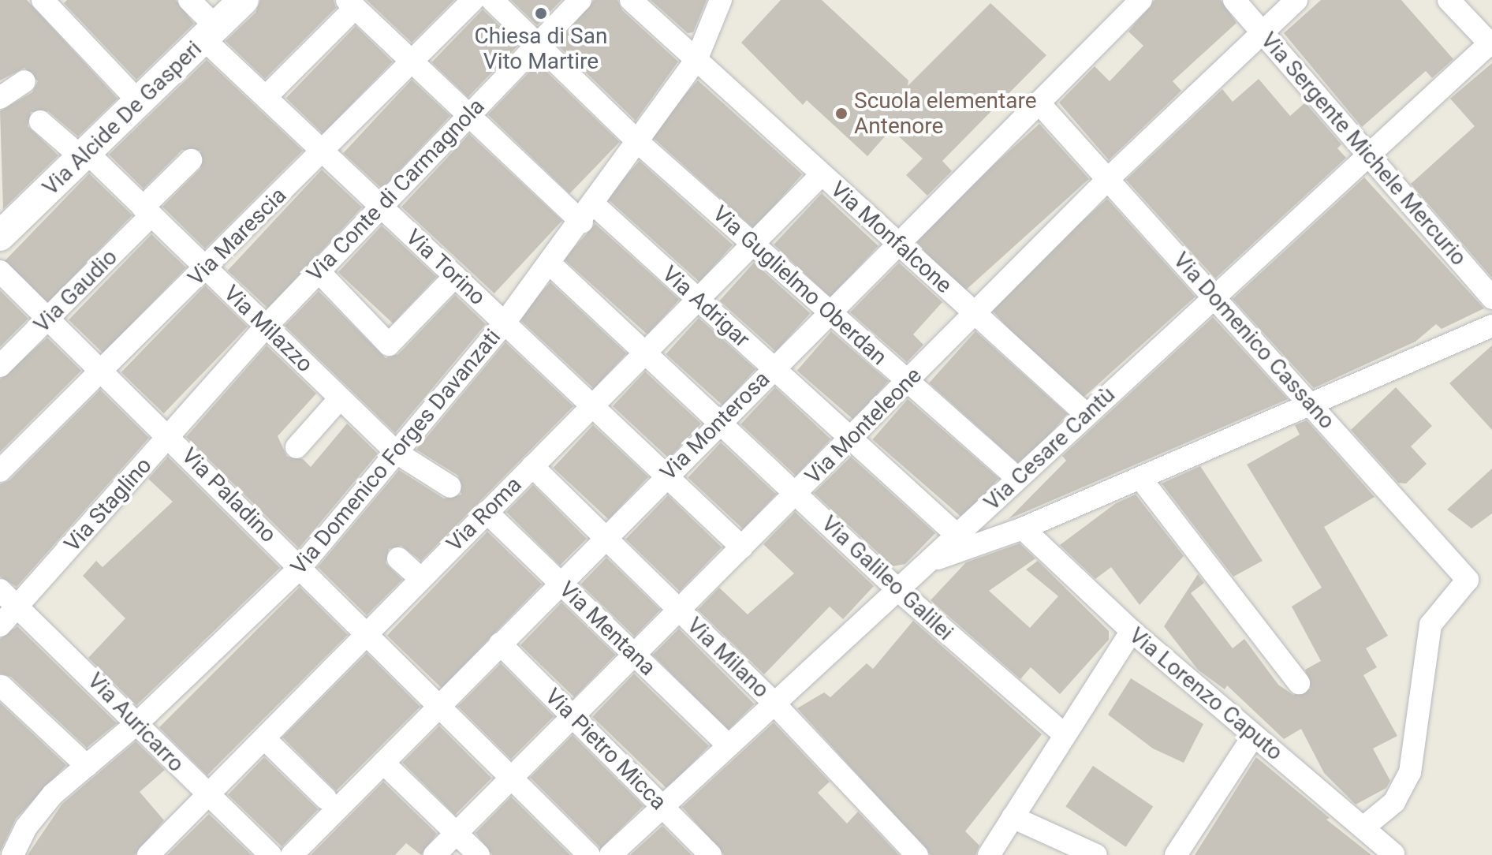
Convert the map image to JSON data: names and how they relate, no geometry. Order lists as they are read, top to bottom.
{
  "streets": {
    "street": [
      "Via Alcide De Gasperi",
      "Via Sergente Michele Mercurio",
      "Via Conte di Carmagnola",
      "Via Marescia",
      "Via Monfalcone",
      "Via Torino",
      "Via Guglielmo Oberdan",
      "Via Gaudio",
      "Via Adrigar",
      "Via Milazzo",
      "Via Domenico Cassano",
      "Via Monterosa",
      "Via Monteleone",
      "Via Cesare Cantù",
      "Via Domenico Forges Davanzati",
      "Via Paladino",
      "Via Staglino",
      "Via Roma",
      "Via Galileo Galilei",
      "Via Mentana",
      "Via Milano",
      "Via Lorenzo Caputo",
      "Via Auricarro",
      "Via Pietro Micca"
    ]
  },
  "crossings": [
    ["Via Alcide De Gasperi", "Via Torino"],
    ["Via Alcide De Gasperi", "Via Milazzo"],
    ["Via Sergente Michele Mercurio", "Via Monteleone"],
    ["Via Sergente Michele Mercurio", "Via Cesare Cantù"],
    ["Via Conte di Carmagnola", "Via Torino"],
    ["Via Conte di Carmagnola", "Via Guglielmo Oberdan"],
    ["Via Conte di Carmagnola", "Via Adrigar"],
    ["Via Conte di Carmagnola", "Via Milazzo"],
    ["Via Conte di Carmagnola", "Via Staglino"],
    ["Via Marescia", "Via Torino"],
    ["Via Marescia", "Via Adrigar"],
    ["Via Marescia", "Via Milazzo"],
    ["Via Marescia", "Via Paladino"],
    ["Via Monfalcone", "Via Monterosa"],
    ["Via Monfalcone", "Via Monteleone"],
    ["Via Monfalcone", "Via Cesare Cantù"],
    ["Via Monfalcone", "Via Domenico Forges Davanzati"],
    ["Via Monfalcone", "Via Roma"],
    ["Via Torino", "Via Monterosa"],
    ["Via Torino", "Via Monteleone"],
    ["Via Torino", "Via Domenico Forges Davanzati"],
    ["Via Torino", "Via Roma"],
    ["Via Guglielmo Oberdan", "Via Monterosa"],
    ["Via Guglielmo Oberdan", "Via Monteleone"],
    ["Via Guglielmo Oberdan", "Via Cesare Cantù"],
    ["Via Guglielmo Oberdan", "Via Domenico Forges Davanzati"],
    ["Via Guglielmo Oberdan", "Via Roma"],
    ["Via Gaudio", "Via Milazzo"],
    ["Via Gaudio", "Via Paladino"],
    ["Via Adrigar", "Via Monterosa"],
    ["Via Adrigar", "Via Monteleone"],
    ["Via Adrigar", "Via Cesare Cantù"],
    ["Via Adrigar", "Via Domenico Forges Davanzati"],
    ["Via Adrigar", "Via Roma"],
    ["Via Milazzo", "Via Domenico Forges Davanzati"],
    ["Via Milazzo", "Via Staglino"],
    ["Via Domenico Cassano", "Via Monterosa"],
    ["Via Domenico Cassano", "Via Monteleone"],
    ["Via Domenico Cassano", "Via Cesare Cantù"],
    ["Via Domenico Cassano", "Via Lorenzo Caputo"],
    ["Via Monterosa", "Via Paladino"],
    ["Via Monterosa", "Via Galileo Galilei"],
    ["Via Monterosa", "Via Mentana"],
    ["Via Monterosa", "Via Milano"],
    ["Via Monterosa", "Via Pietro Micca"],
    ["Via Monteleone", "Via Paladino"],
    ["Via Monteleone", "Via Galileo Galilei"],
    ["Via Monteleone", "Via Mentana"],
    ["Via Monteleone", "Via Milano"],
    ["Via Monteleone", "Via Pietro Micca"],
    ["Via Cesare Cantù", "Via Galileo Galilei"],
    ["Via Cesare Cantù", "Via Mentana"],
    ["Via Cesare Cantù", "Via Milano"],
    ["Via Cesare Cantù", "Via Pietro Micca"],
    ["Via Domenico Forges Davanzati", "Via Paladino"],
    ["Via Domenico Forges Davanzati", "Via Galileo Galilei"],
    ["Via Domenico Forges Davanzati", "Via Auricarro"],
    ["Via Paladino", "Via Staglino"],
    ["Via Paladino", "Via Roma"],
    ["Via Staglino", "Via Auricarro"],
    ["Via Roma", "Via Galileo Galilei"],
    ["Via Roma", "Via Mentana"],
    ["Via Roma", "Via Milano"],
    ["Via Roma", "Via Auricarro"]
  ],
  "places": ["Chiesa di San Vito Martire", "Scuola elementare Antenore"]
}
